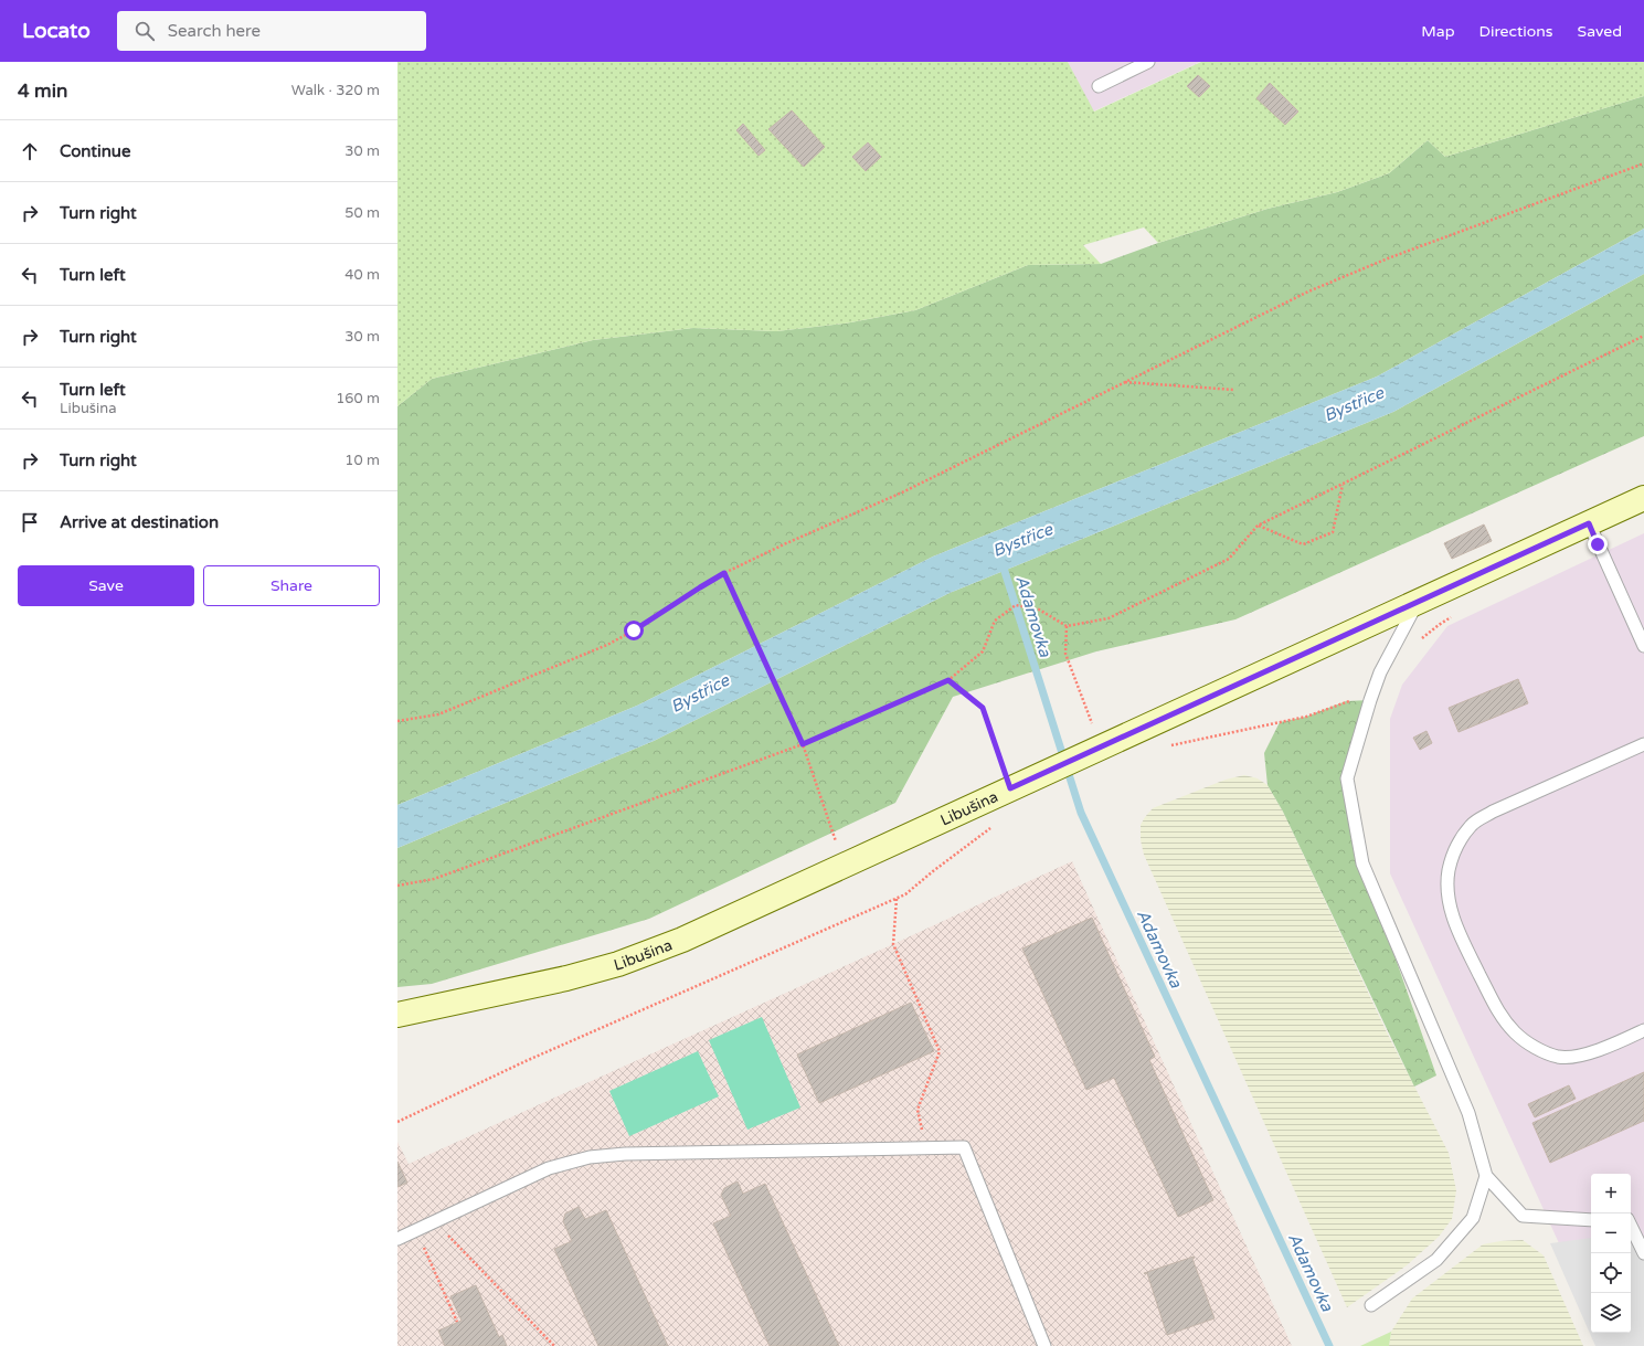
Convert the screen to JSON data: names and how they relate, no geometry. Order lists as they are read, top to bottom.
{
  "streets": {
    "street": ["Libušina"]
  },
  "water": ["Bystřice", "Adamovka"],
  "page": {
    "header": "Locato",
    "search": "Search here",
    "nav": ["Map", "Directions", "Saved"],
    "heading": ["4 min", "Walk · 320 m"],
    "list": [
      ["Continue", "30 m"],
      ["Turn right", "50 m"],
      ["Turn left", "40 m"],
      ["Turn right", "30 m"],
      ["Turn left", "Libušina", "160 m"],
      ["Turn right", "10 m"],
      "Arrive at destination"
    ],
    "buttons": ["Save", "Share"],
    "map_buttons": ["+", "−"]
  }
}
